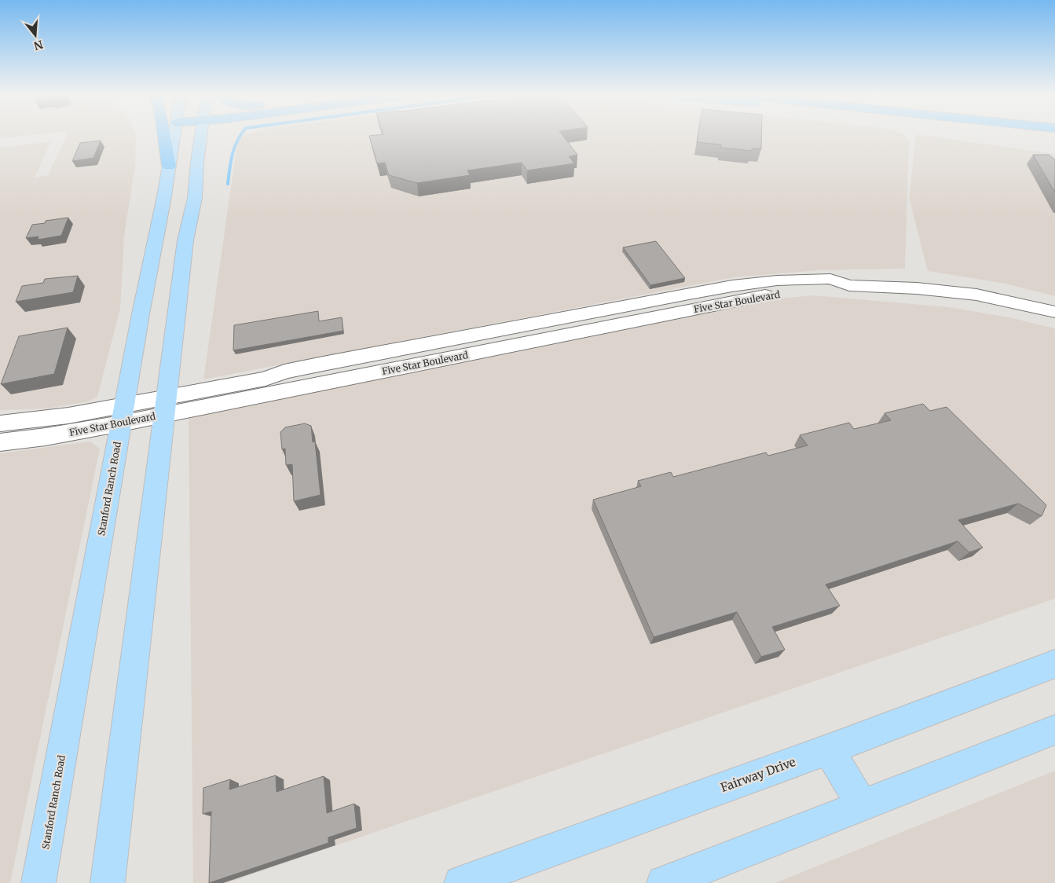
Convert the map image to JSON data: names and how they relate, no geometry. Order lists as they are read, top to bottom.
{
  "streets": {
    "main road": ["Stanford Ranch Road", "Fairway Drive"],
    "street": ["Five Star Boulevard"]
  },
  "crossings": [
    ["Five Star Boulevard", "Stanford Ranch Road"]
  ],
  "north": "bottom"
}
